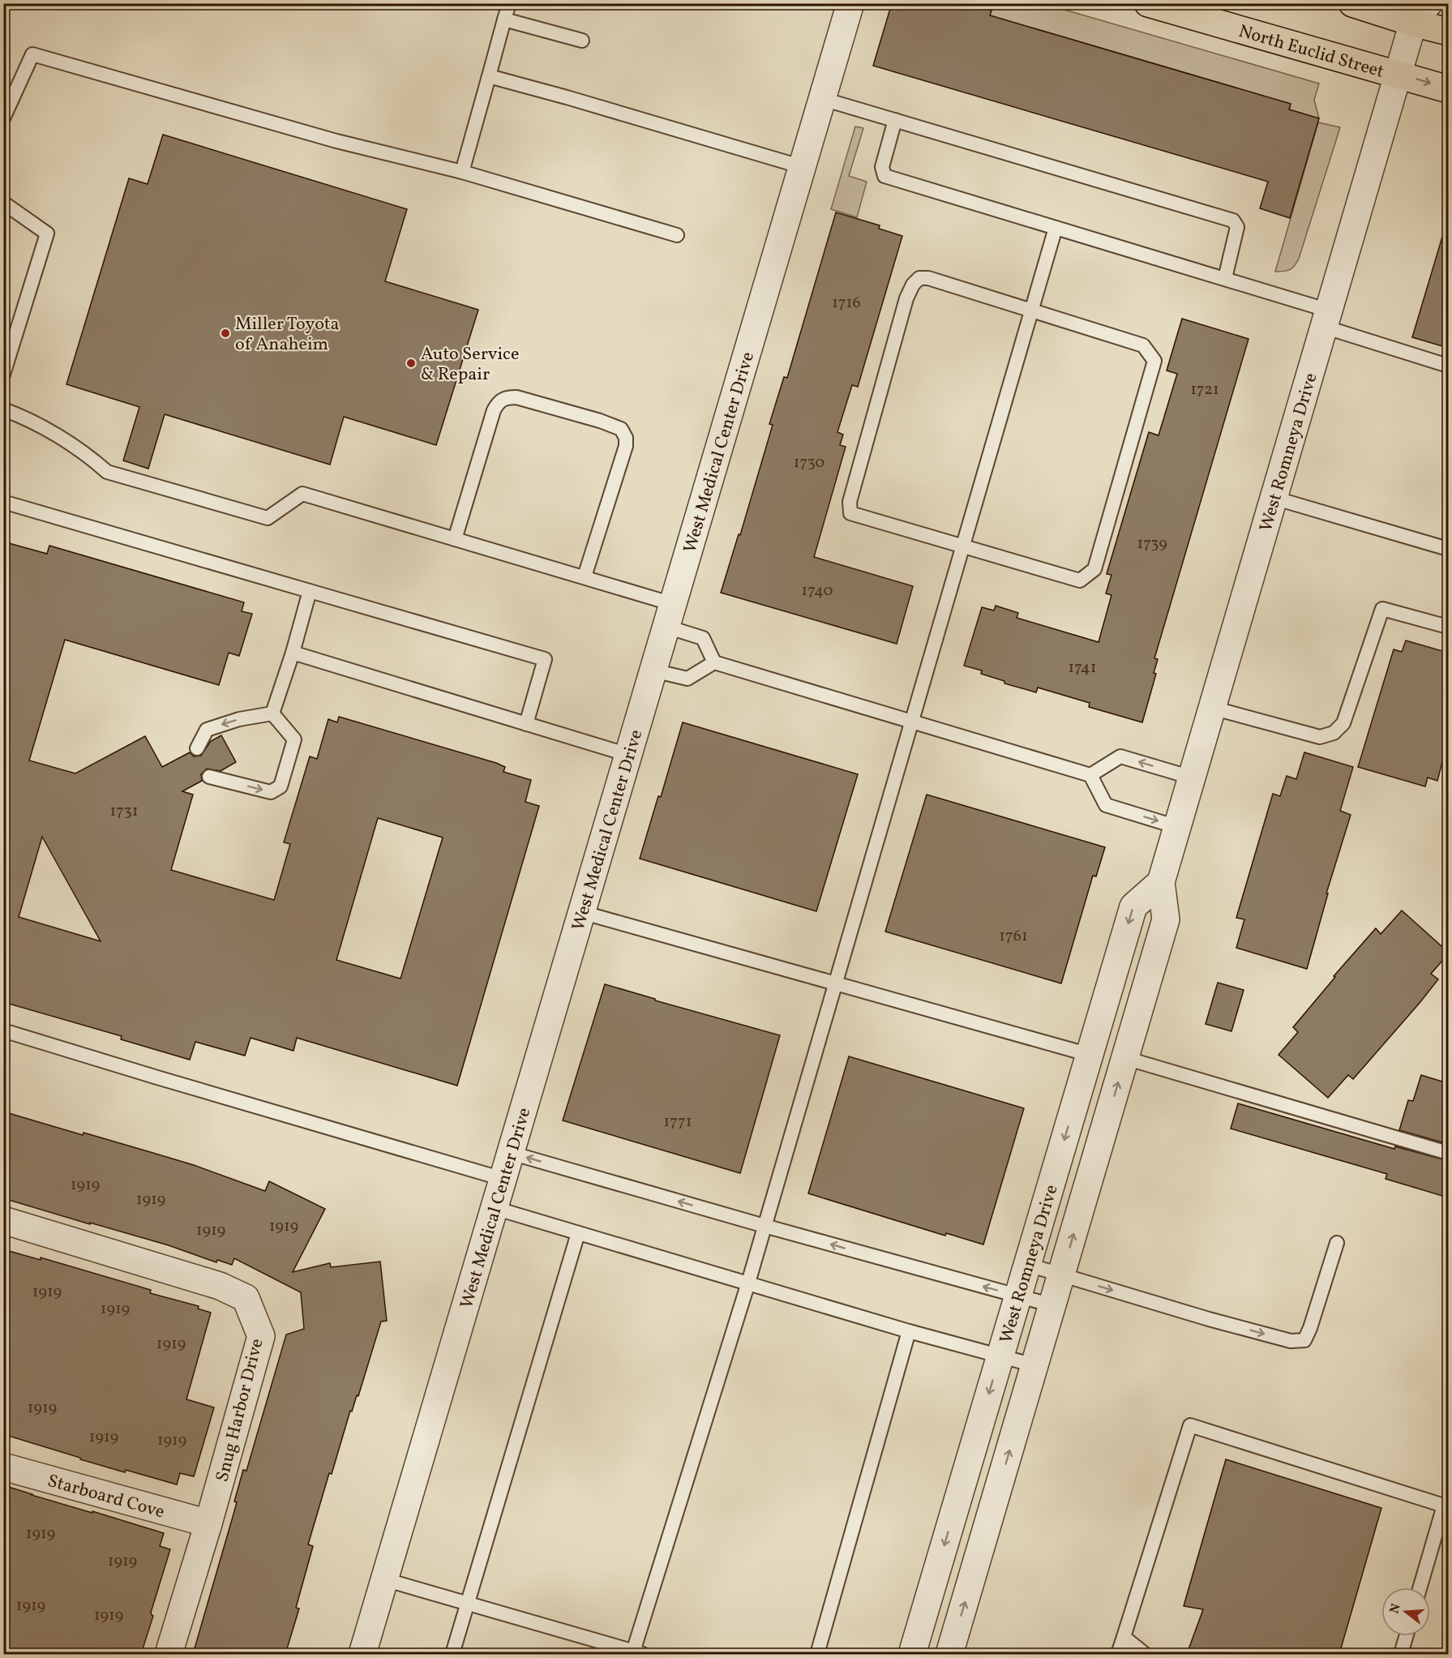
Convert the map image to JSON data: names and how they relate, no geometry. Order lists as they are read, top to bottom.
{
  "streets": {
    "main road": ["North Euclid Street"],
    "street": [
      "West Medical Center Drive",
      "West Romneya Drive",
      "Snug Harbor Drive",
      "Starboard Cove"
    ]
  },
  "crossings": [
    ["North Euclid Street", "West Romneya Drive"],
    ["Snug Harbor Drive", "Starboard Cove"]
  ],
  "places": ["Miller Toyota of Anaheim", "Auto Service & Repair"],
  "house_numbers": [
    "1716",
    "1721",
    "1730",
    "1739",
    "1740",
    "1741",
    "1731",
    "1761",
    "1771",
    "1919",
    "1919",
    "1919",
    "1919",
    "1919",
    "1919",
    "1919",
    "1919",
    "1919",
    "1919",
    "1919",
    "1919",
    "1919",
    "1919"
  ],
  "north": "left"
}
